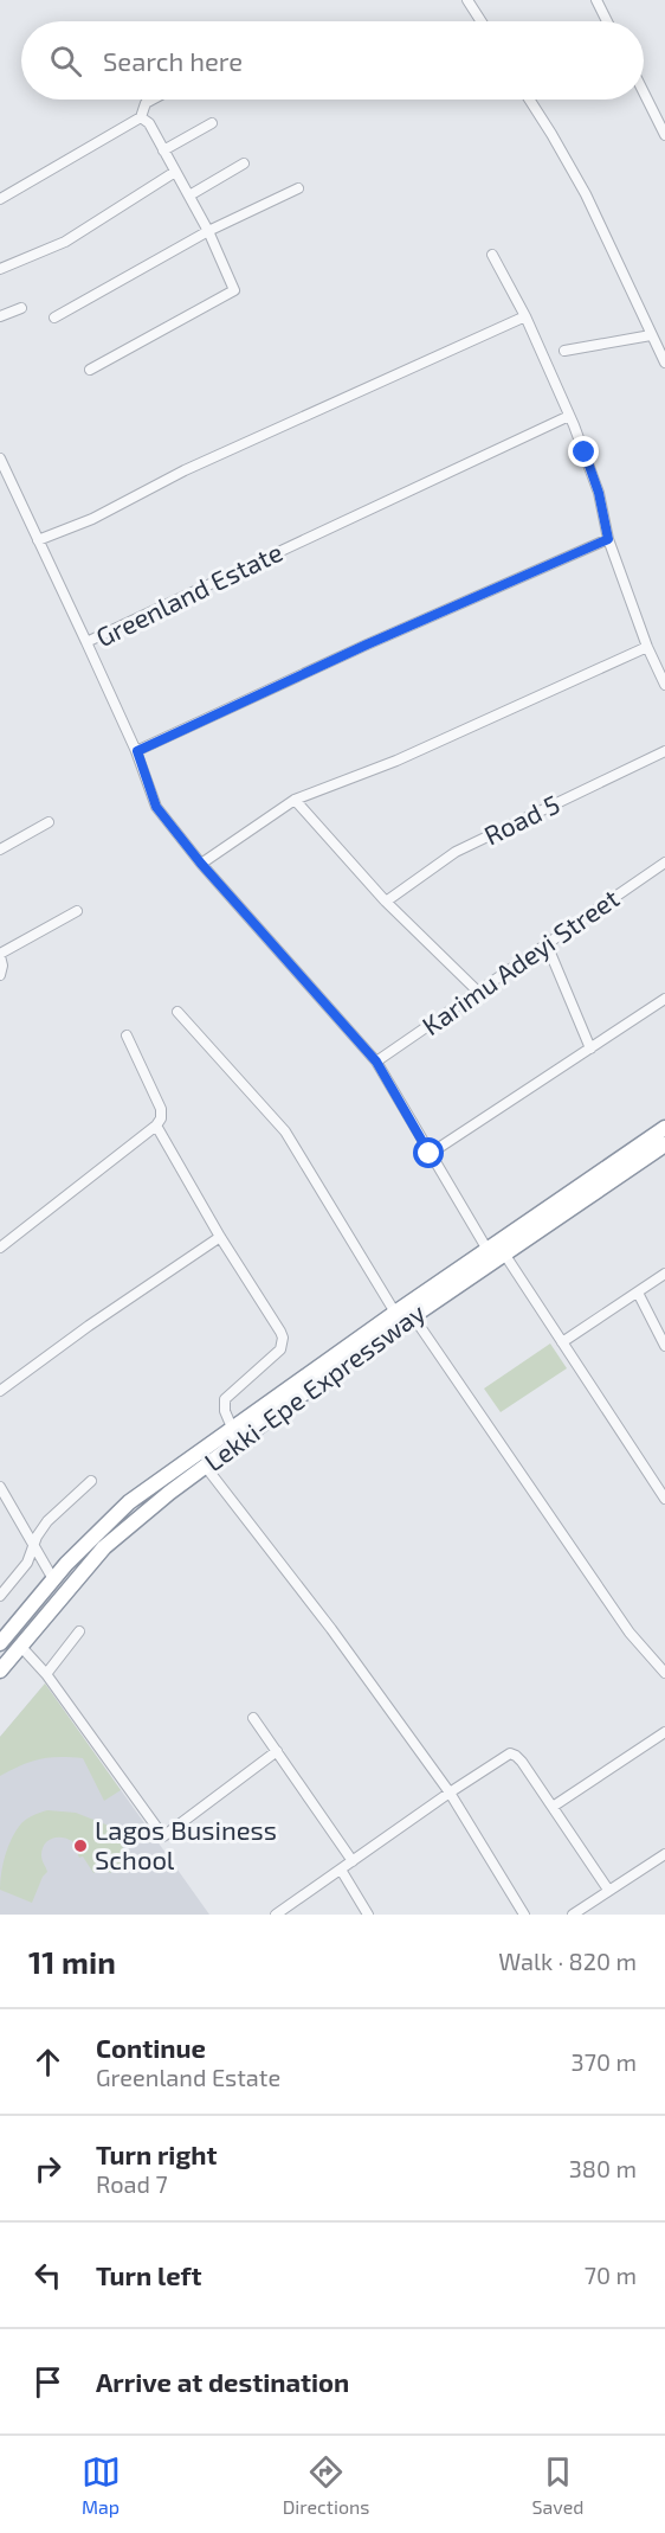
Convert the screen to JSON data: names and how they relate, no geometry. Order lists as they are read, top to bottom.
{
  "streets": {
    "highway": ["Lekki-Epe Expressway"],
    "street": ["Greenland Estate", "Road 5", "Karimu Adeyi Street"]
  },
  "crossings": [
    ["Greenland Estate", "Karimu Adeyi Street"],
    ["Greenland Estate", "Lekki-Epe Expressway"]
  ],
  "places": ["Lagos Business School"],
  "page": {
    "search": "Search here",
    "heading": ["11 min", "Walk · 820 m"],
    "list": [
      ["Continue", "Greenland Estate", "370 m"],
      ["Turn right", "Road 7", "380 m"],
      ["Turn left", "70 m"],
      "Arrive at destination"
    ],
    "nav": ["Map", "Directions", "Saved"]
  }
}
